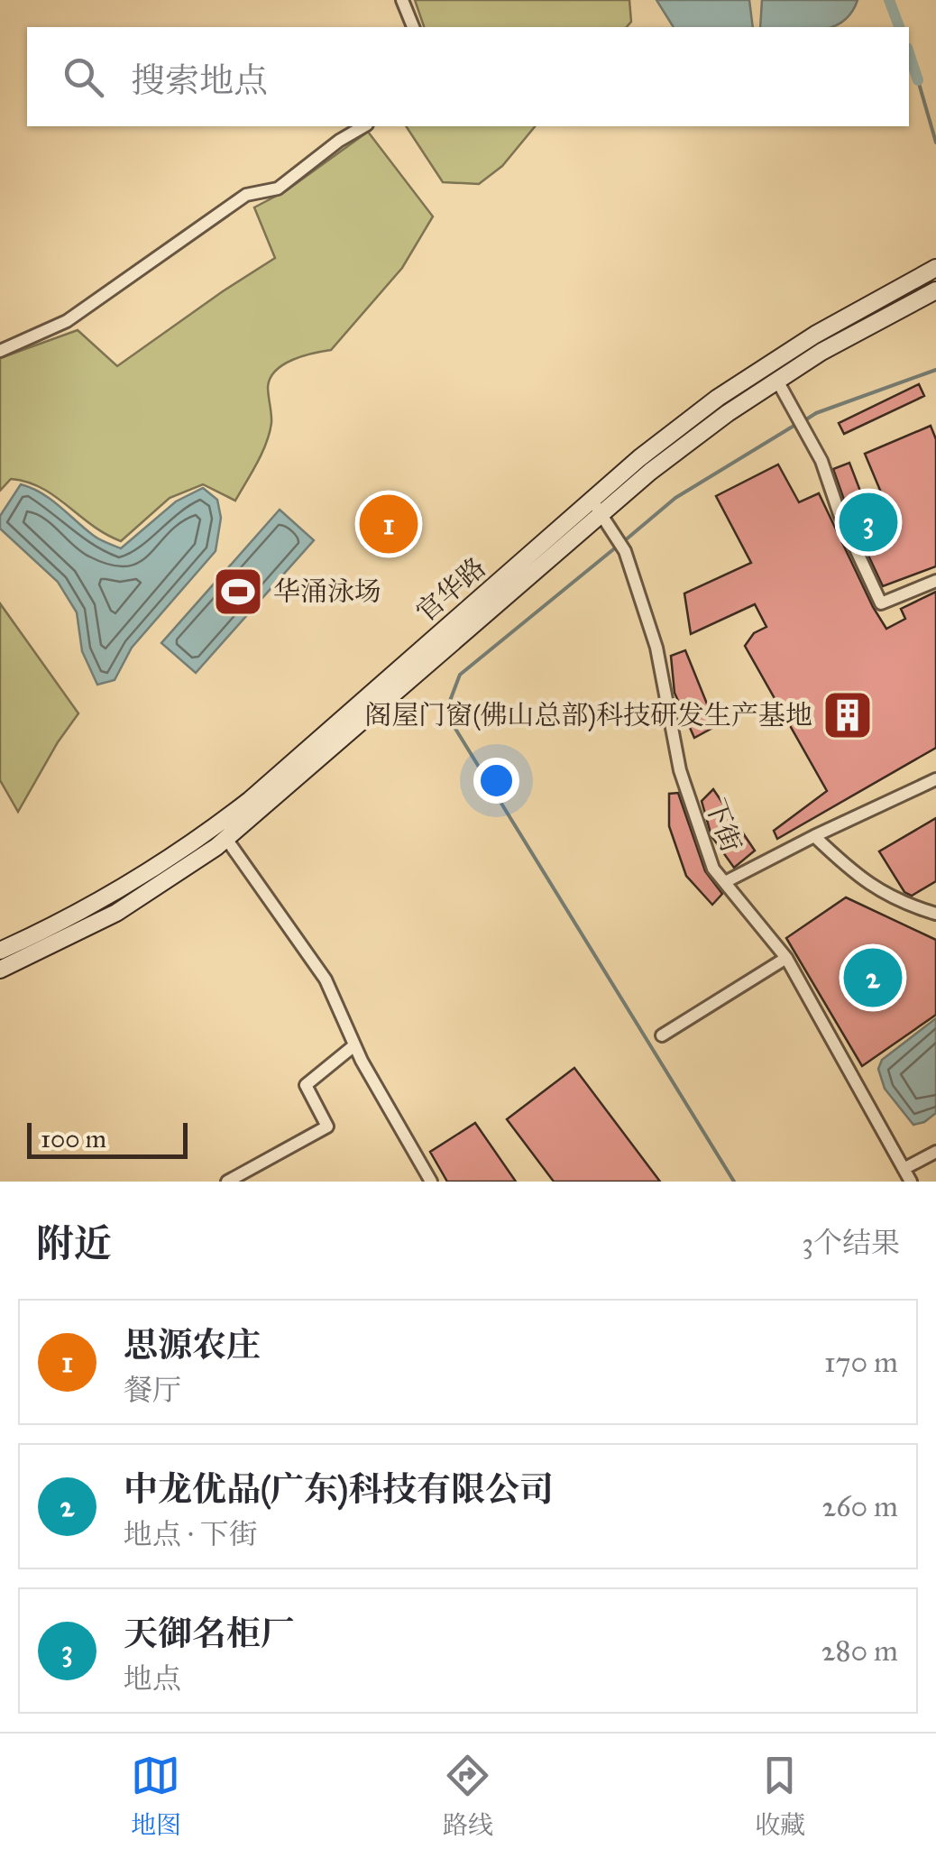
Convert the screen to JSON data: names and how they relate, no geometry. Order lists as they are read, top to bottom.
{
  "streets": {
    "main road": ["官华路"],
    "street": ["下街"]
  },
  "crossings": [
    ["官华路", "下街"]
  ],
  "places": {
    "sports": ["华涌泳场"],
    "building": ["阁屋门窗(佛山总部)科技研发生产基地"]
  },
  "scale_bar": "100 m",
  "page": {
    "search": "搜索地点",
    "pins": ["3", "1", "2"],
    "scale": "100 m",
    "heading": ["附近", "3个结果"],
    "list": [
      {
        "mark": "1",
        "name": "思源农庄",
        "note": "餐厅",
        "value": "170 m"
      },
      {
        "mark": "2",
        "name": "中龙优品(广东)科技有限公司",
        "note": "地点 · 下街",
        "value": "260 m"
      },
      {
        "mark": "3",
        "name": "天御名柜厂",
        "note": "地点",
        "value": "280 m"
      }
    ],
    "nav": ["地图", "路线", "收藏"]
  }
}
